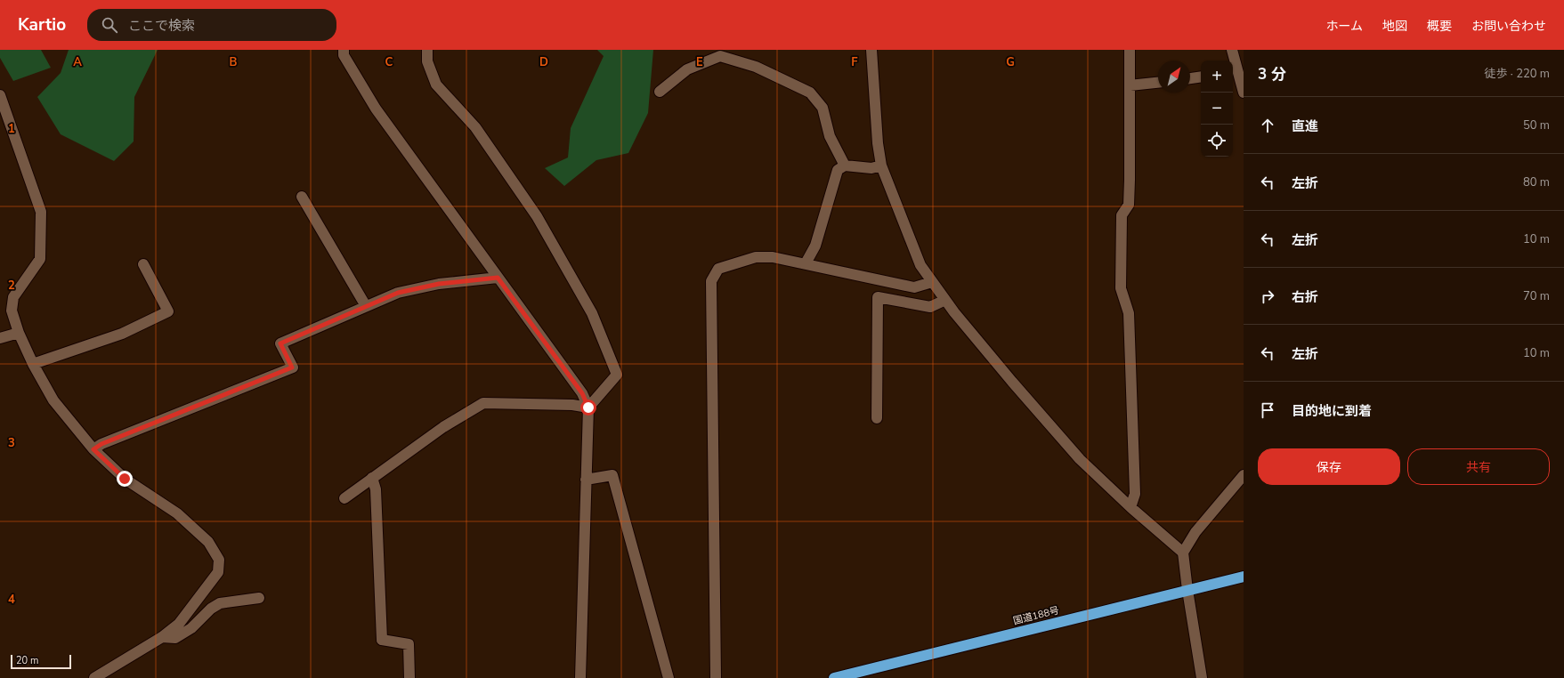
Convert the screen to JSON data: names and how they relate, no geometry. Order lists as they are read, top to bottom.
{
  "streets": {
    "highway": ["国道188号"]
  },
  "scale_bar": "20 m",
  "north": "top right",
  "page": {
    "header": "Kartio",
    "search": "ここで検索",
    "nav": [
      "ホーム",
      "地図",
      "概要",
      "お問い合わせ"
    ],
    "heading": ["3 分", "徒歩 · 220 m"],
    "map_buttons": ["+", "−"],
    "list": [
      ["直進", "50 m"],
      ["左折", "80 m"],
      ["左折", "10 m"],
      ["右折", "70 m"],
      ["左折", "10 m"],
      "目的地に到着"
    ],
    "buttons": ["保存", "共有"],
    "scale": "20 m"
  },
  "grid": {
    "columns": [
      "A",
      "B",
      "C",
      "D",
      "E",
      "F",
      "G"
    ],
    "rows": [
      "1",
      "2",
      "3",
      "4"
    ]
  }
}
